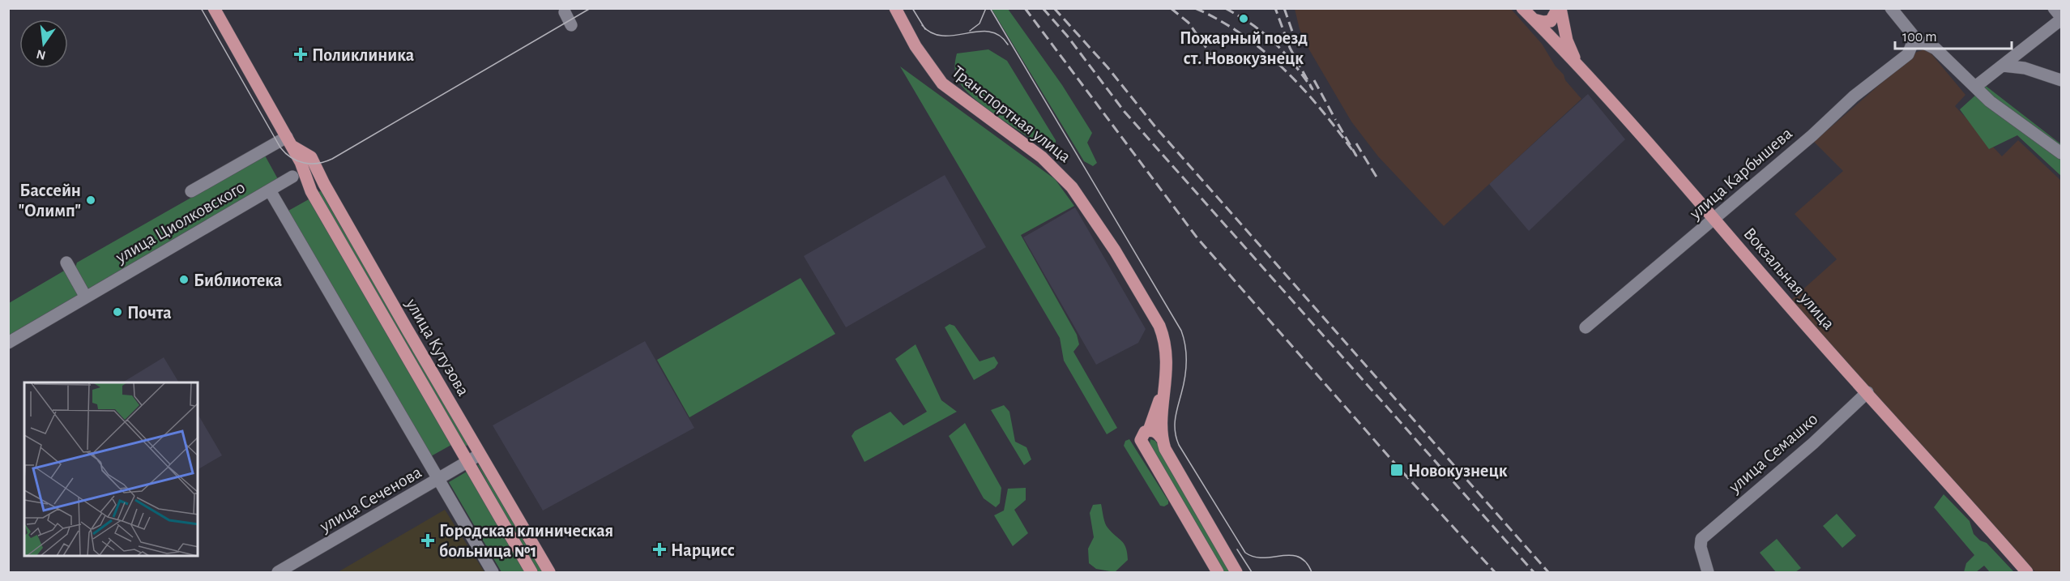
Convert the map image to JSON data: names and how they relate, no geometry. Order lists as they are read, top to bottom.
{
  "streets": {
    "main road": ["Транспортная улица", "Вокзальная улица", "улица Кутузова"],
    "street": [
      "улица Карбышева",
      "улица Циолковского",
      "улица Семашко",
      "улица Сеченова"
    ]
  },
  "crossings": [
    ["улица Карбышева", "Вокзальная улица"],
    ["улица Циолковского", "улица Кутузова"],
    ["Вокзальная улица", "улица Семашко"],
    ["улица Кутузова", "улица Сеченова"]
  ],
  "places": {
    "other": [
      "Пожарный поезд ст. Новокузнецк",
      "Бассейн \"Олимп\"",
      "Библиотека",
      "Почта"
    ],
    "health": ["Поликлиника", "Городская клиническая больница №1", "Нарцисс"],
    "transit": ["Новокузнецк"]
  },
  "scale_bar": "100 m",
  "north": "bottom"
}
